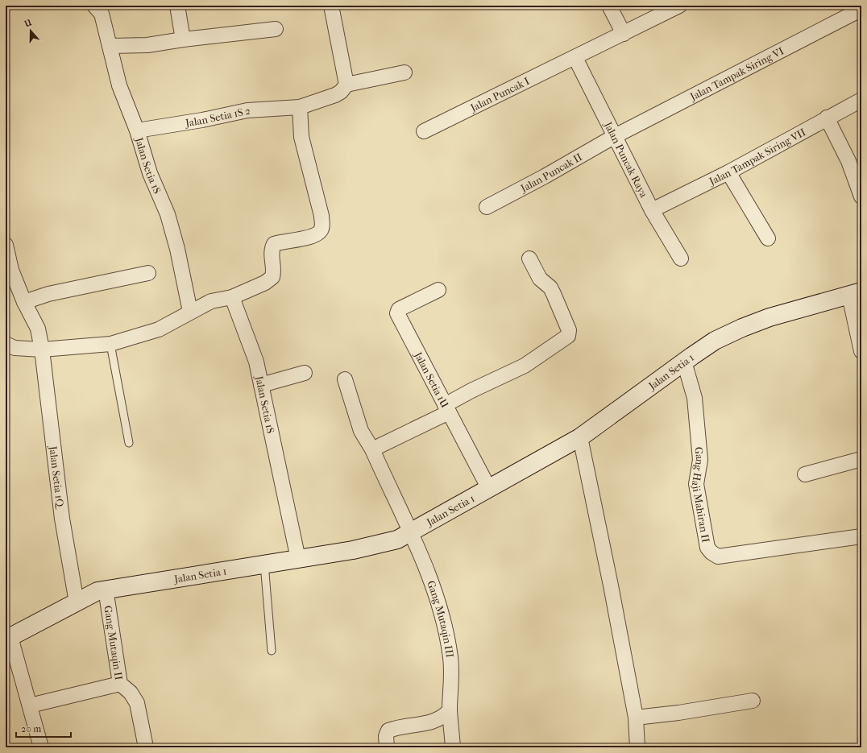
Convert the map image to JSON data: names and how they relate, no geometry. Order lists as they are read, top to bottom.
{
  "streets": {
    "street": [
      "Jalan Tampak Siring VI",
      "Jalan Puncak I",
      "Jalan Setia 1S 2",
      "Jalan Tampak Siring VII",
      "Jalan Puncak Raya",
      "Jalan Setia 1S",
      "Jalan Puncak II",
      "Jalan Setia 1",
      "Jalan Setia 1U",
      "Jalan Setia 1Q",
      "Gang Haji Mahiran II",
      "Gang Mutaqin III",
      "Gang Mutaqin II"
    ]
  },
  "crossings": [
    ["Jalan Tampak Siring VI", "Jalan Puncak Raya"],
    ["Jalan Tampak Siring VI", "Jalan Puncak II"],
    ["Jalan Puncak I", "Jalan Puncak Raya"],
    ["Jalan Setia 1S 2", "Jalan Setia 1S"],
    ["Jalan Tampak Siring VII", "Jalan Puncak Raya"],
    ["Jalan Puncak Raya", "Jalan Puncak II"],
    ["Jalan Setia 1S", "Jalan Setia 1"],
    ["Jalan Setia 1", "Jalan Setia 1U"],
    ["Jalan Setia 1", "Jalan Setia 1Q"],
    ["Jalan Setia 1", "Gang Haji Mahiran II"],
    ["Jalan Setia 1", "Gang Mutaqin III"],
    ["Jalan Setia 1", "Gang Mutaqin II"]
  ],
  "scale_bar": "20 m",
  "north": "top"
}
